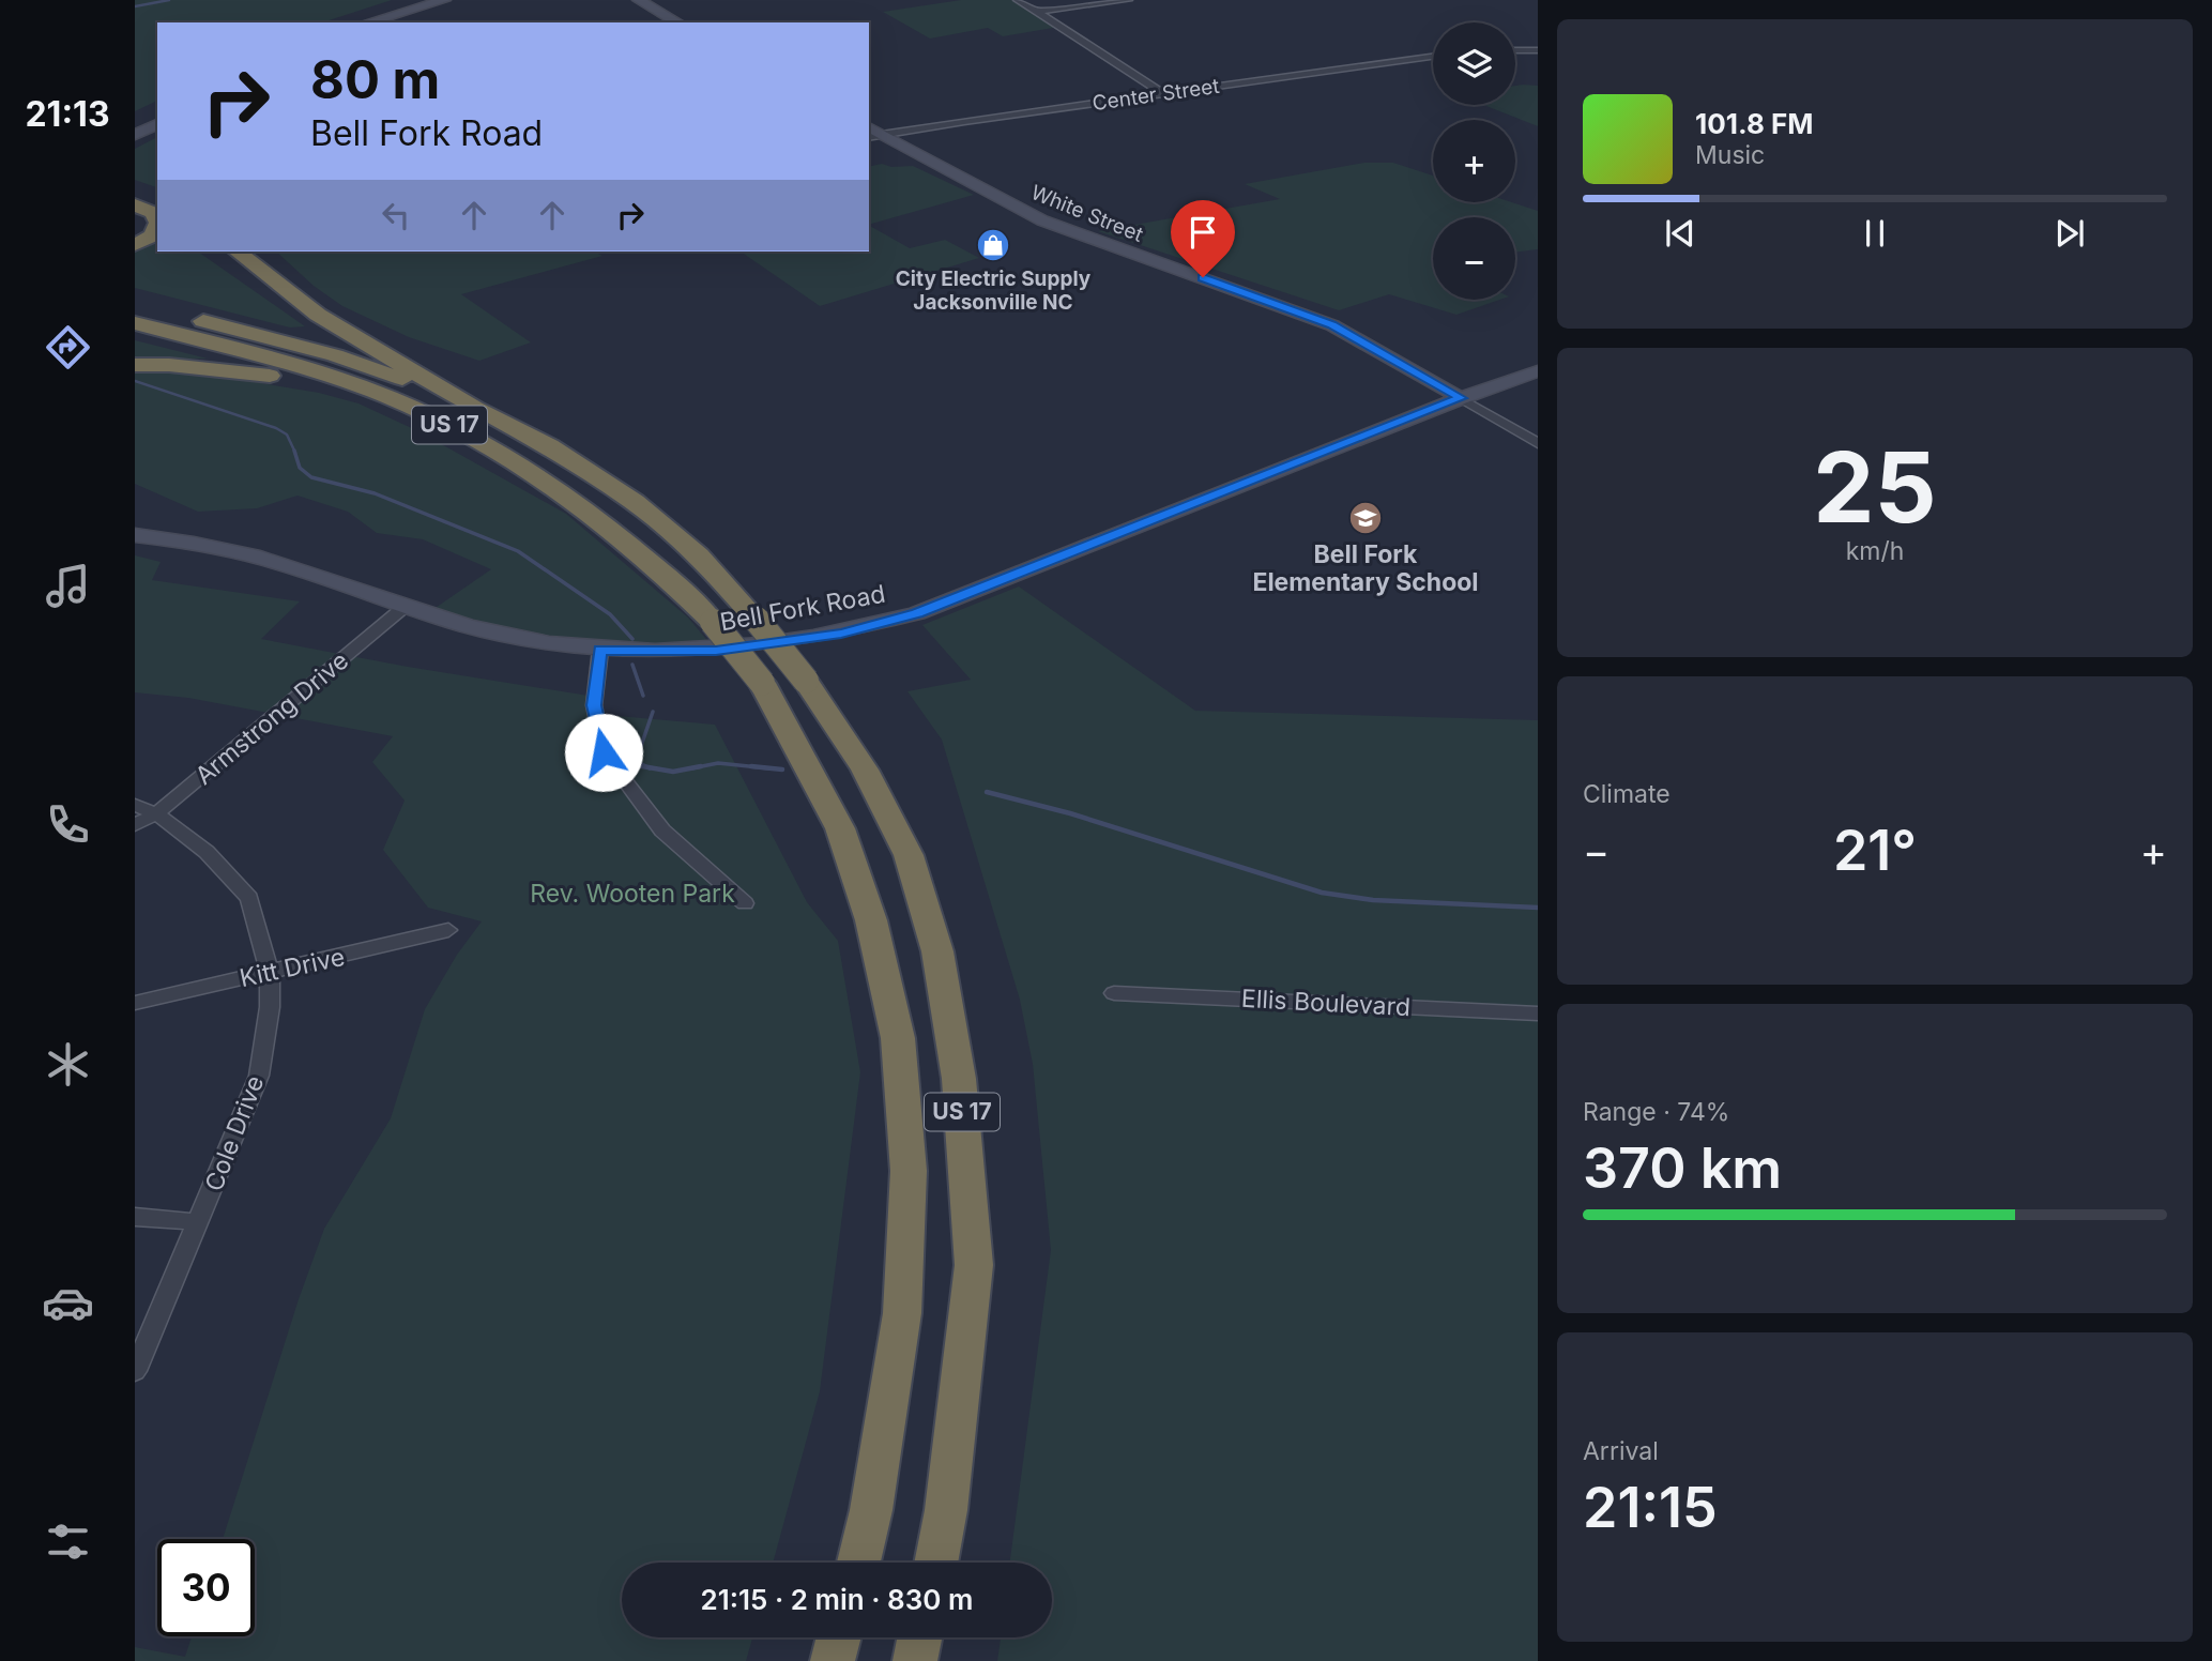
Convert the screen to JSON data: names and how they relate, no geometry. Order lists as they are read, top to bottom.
{
  "streets": {
    "highway": ["US 17"],
    "main road": ["White Street", "Bell Fork Road"],
    "street": [
      "Center Street",
      "Armstrong Drive",
      "Kitt Drive",
      "Ellis Boulevard",
      "Cole Drive"
    ]
  },
  "crossings": [
    ["Center Street", "White Street"],
    ["White Street", "Bell Fork Road"],
    ["Bell Fork Road", "Armstrong Drive"],
    ["Armstrong Drive", "Cole Drive"],
    ["Kitt Drive", "Cole Drive"]
  ],
  "parks": ["Rev. Wooten Park"],
  "places": {
    "shop": ["City Electric Supply Jacksonville NC"],
    "school or university": ["Bell Fork Elementary School"]
  },
  "page": {
    "tabs": "21:13",
    "map_buttons": ["+", "−"],
    "turn": ["80 m", "Bell Fork Road"],
    "song": ["101.8 FM", "Music"],
    "tile": [
      ["25", "km/h"],
      "Climate",
      ["Range · 74%", "370 km"],
      ["Arrival", "21:15"]
    ],
    "heat": ["−", "21°", "+"],
    "limit": "30",
    "trip": "21:15 · 2 min · 830 m"
  }
}
